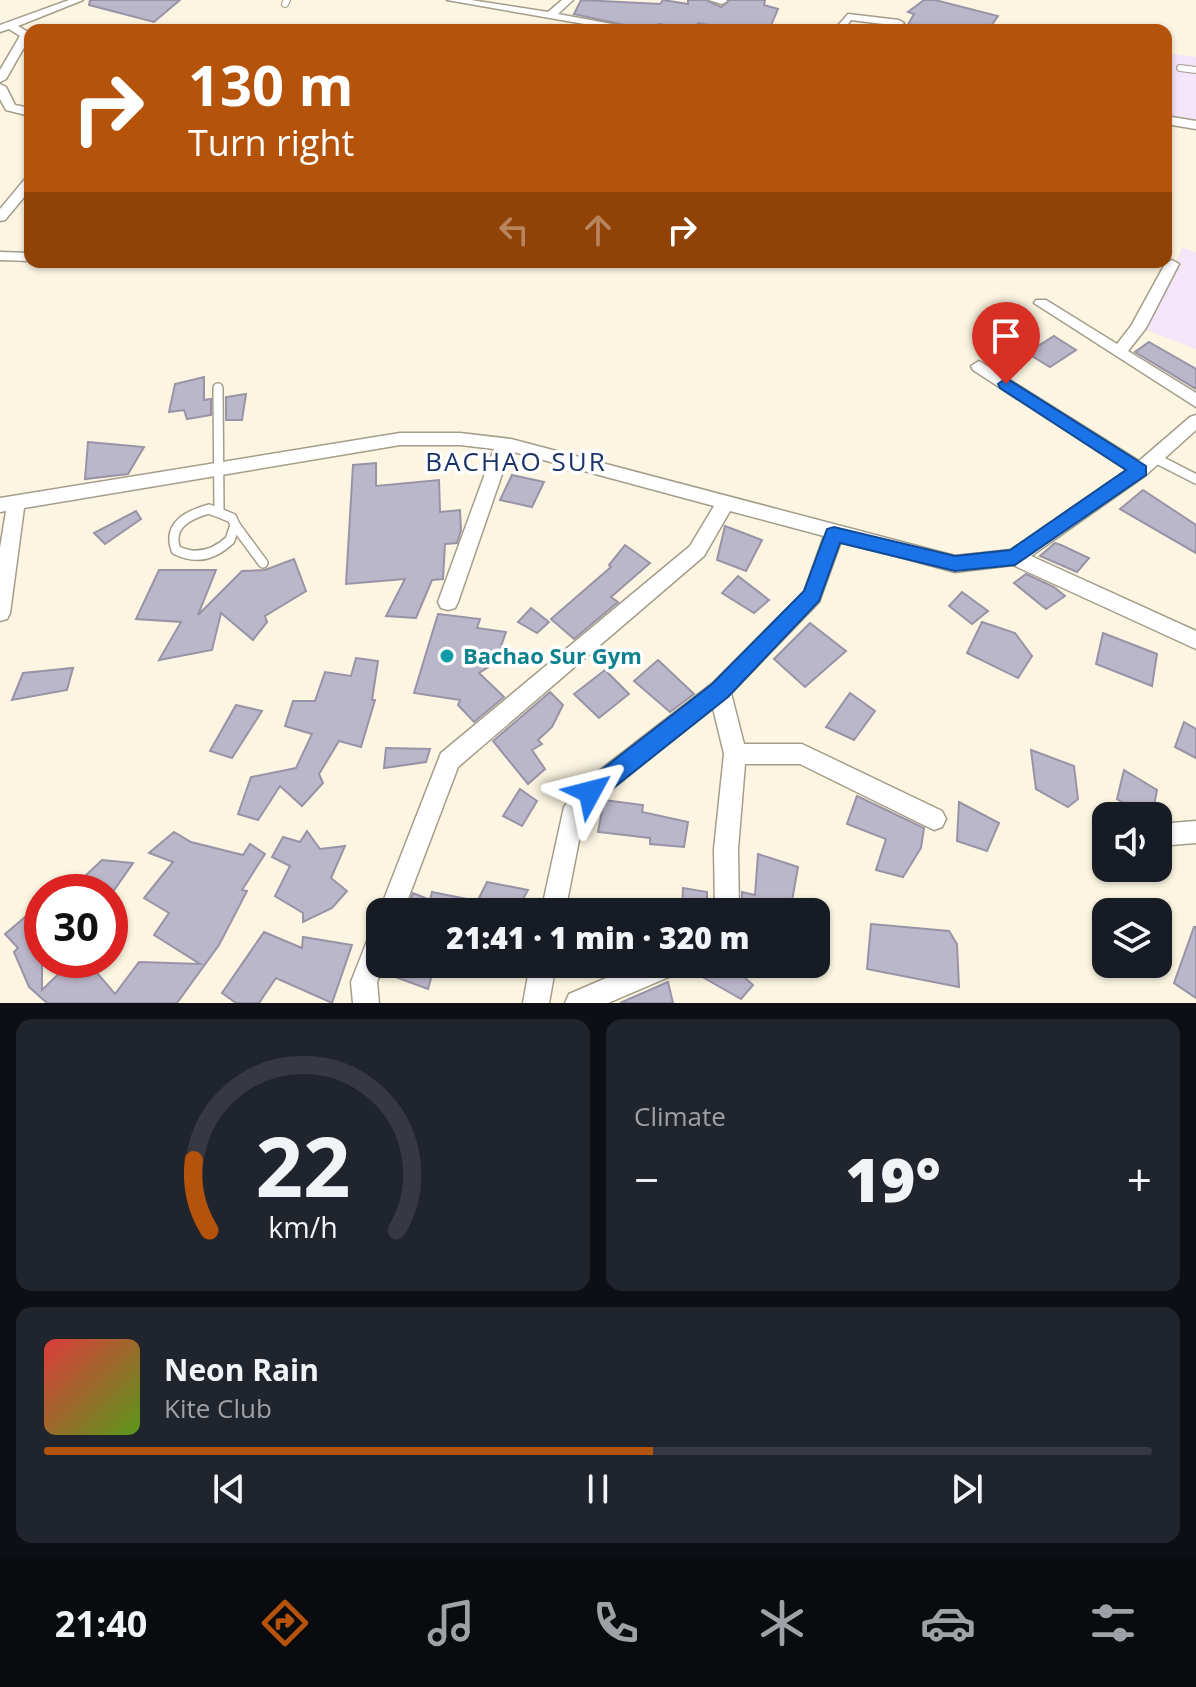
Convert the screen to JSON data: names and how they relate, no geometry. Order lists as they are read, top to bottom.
{
  "districts": ["BACHAO SUR"],
  "places": ["Bachao Sur Gym"],
  "page": {
    "turn": ["130 m", "Turn right"],
    "limit": "30",
    "trip": "21:41 · 1 min · 320 m",
    "tile": "Climate",
    "heat": ["−", "19°", "+"],
    "song": ["Neon Rain", "Kite Club"],
    "tabs": "21:40",
    "gauge": ["22", "km/h"]
  }
}
